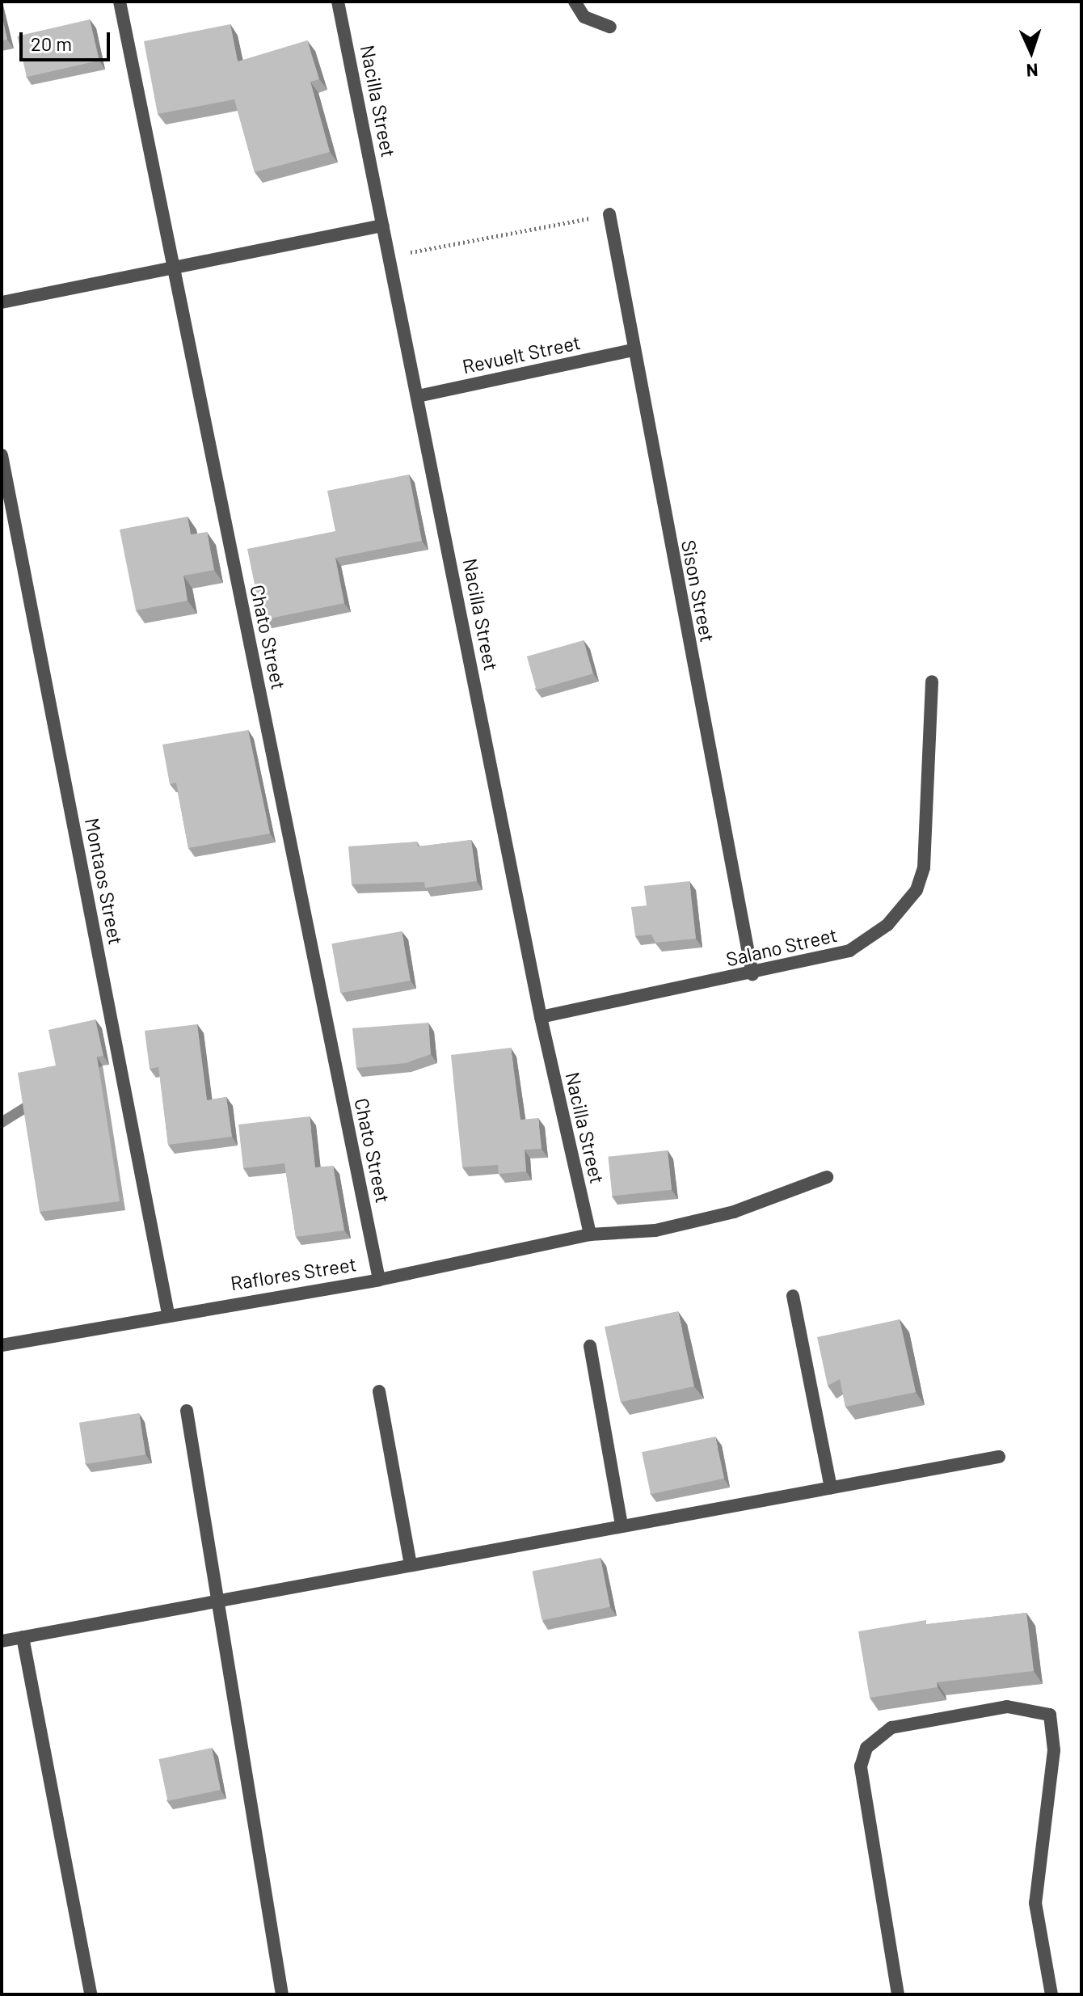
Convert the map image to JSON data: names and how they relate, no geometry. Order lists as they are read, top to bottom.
{
  "streets": {
    "street": [
      "Nacilla Street",
      "Revuelt Street",
      "Sison Street",
      "Chato Street",
      "Montaos Street",
      "Salano Street",
      "Raflores Street"
    ]
  },
  "crossings": [
    ["Nacilla Street", "Revuelt Street"],
    ["Nacilla Street", "Salano Street"],
    ["Nacilla Street", "Raflores Street"],
    ["Revuelt Street", "Sison Street"],
    ["Sison Street", "Salano Street"],
    ["Chato Street", "Raflores Street"],
    ["Montaos Street", "Raflores Street"]
  ],
  "scale_bar": "20 m",
  "north": "bottom"
}
